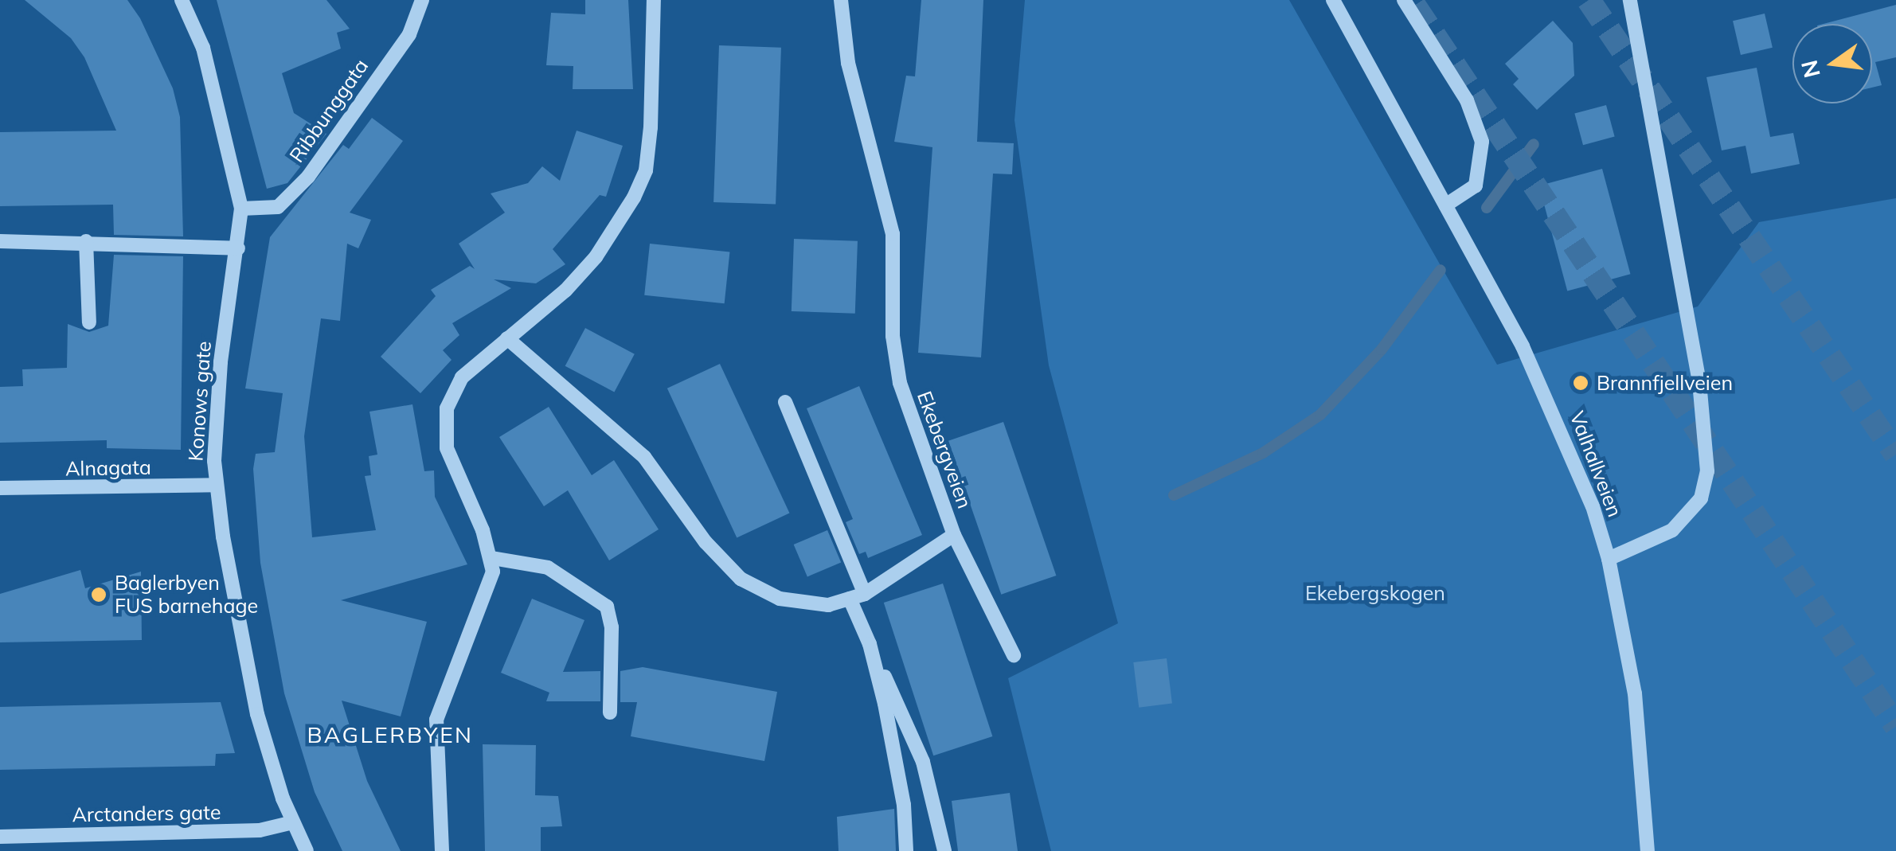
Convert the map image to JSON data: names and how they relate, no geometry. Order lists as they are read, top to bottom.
{
  "streets": {
    "street": [
      "Ribbunggata",
      "Konows gate",
      "Ekebergveien",
      "Valhallveien",
      "Alnagata",
      "Arctanders gate"
    ]
  },
  "crossings": [
    ["Ribbunggata", "Konows gate"],
    ["Konows gate", "Alnagata"],
    ["Konows gate", "Arctanders gate"]
  ],
  "districts": ["BAGLERBYEN"],
  "parks": ["Ekebergskogen"],
  "places": ["Brannfjellveien", "Baglerbyen FUS barnehage"],
  "north": "left"
}
